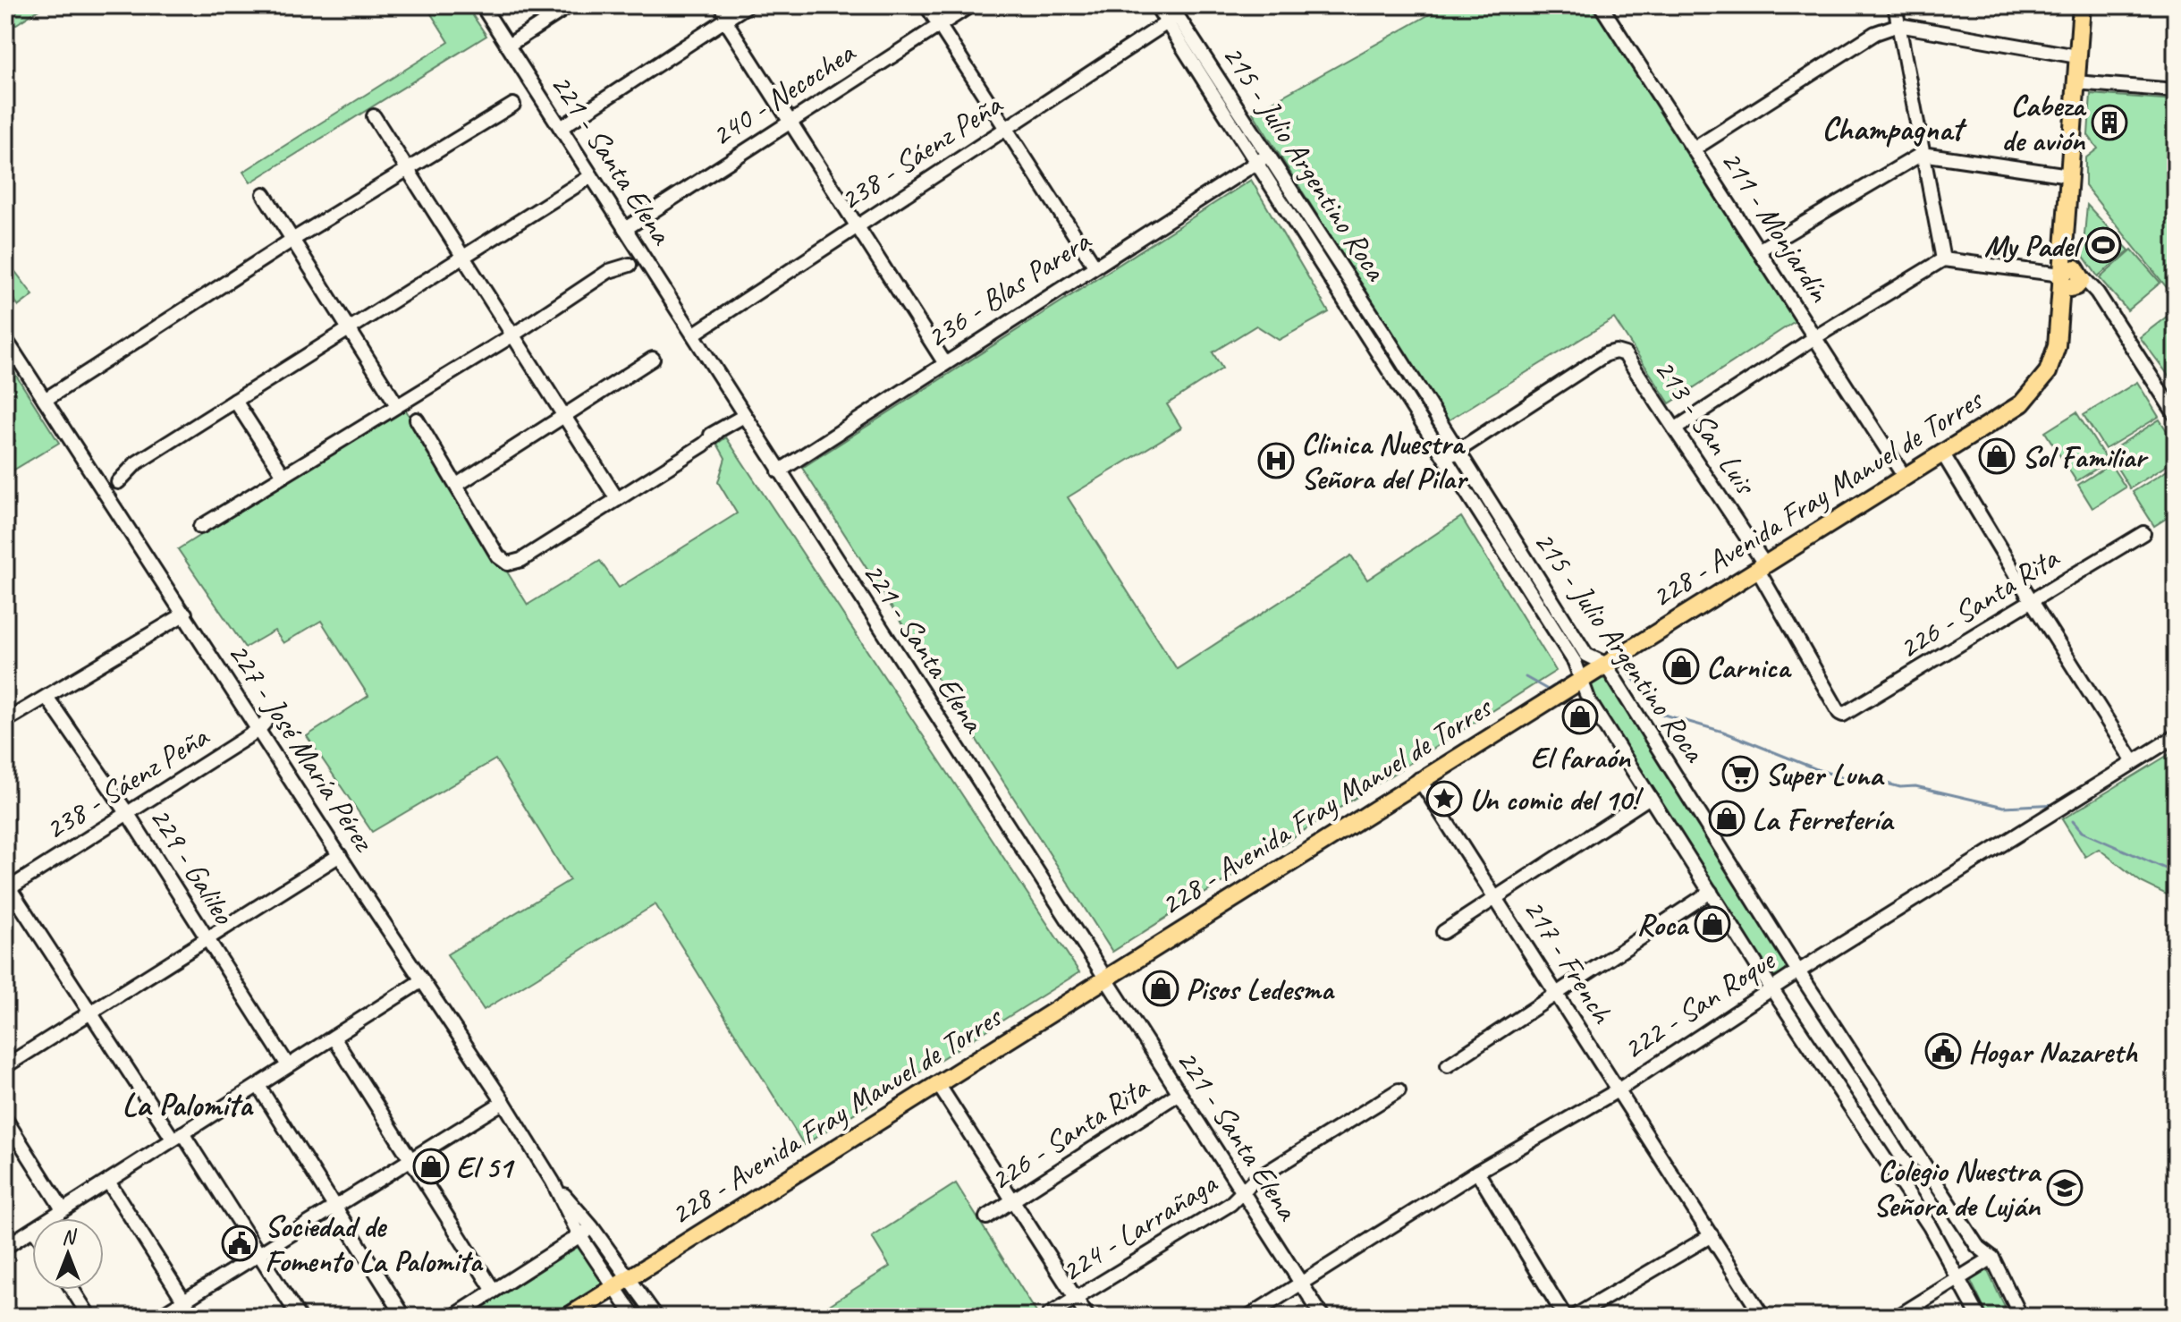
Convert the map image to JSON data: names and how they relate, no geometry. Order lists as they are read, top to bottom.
{
  "streets": {
    "main road": ["228 - Avenida Fray Manuel de Torres"],
    "street": [
      "240 - Necochea",
      "238 - Sáenz Peña",
      "221 - Santa Elena",
      "215 - Julio Argentino Roca",
      "211 - Monjardín",
      "236 - Blas Parera",
      "213 - San Luis",
      "226 - Santa Rita",
      "227 - José María Pérez",
      "229 - Galileo",
      "217 - French",
      "222 - San Roque",
      "224 - Larrañaga"
    ]
  },
  "crossings": [
    ["240 - Necochea", "221 - Santa Elena"],
    ["238 - Sáenz Peña", "221 - Santa Elena"],
    ["238 - Sáenz Peña", "215 - Julio Argentino Roca"],
    ["238 - Sáenz Peña", "227 - José María Pérez"],
    ["238 - Sáenz Peña", "229 - Galileo"],
    ["221 - Santa Elena", "236 - Blas Parera"],
    ["221 - Santa Elena", "228 - Avenida Fray Manuel de Torres"],
    ["221 - Santa Elena", "226 - Santa Rita"],
    ["221 - Santa Elena", "222 - San Roque"],
    ["221 - Santa Elena", "224 - Larrañaga"],
    ["215 - Julio Argentino Roca", "236 - Blas Parera"],
    ["215 - Julio Argentino Roca", "213 - San Luis"],
    ["215 - Julio Argentino Roca", "228 - Avenida Fray Manuel de Torres"],
    ["215 - Julio Argentino Roca", "222 - San Roque"],
    ["211 - Monjardín", "228 - Avenida Fray Manuel de Torres"],
    ["213 - San Luis", "228 - Avenida Fray Manuel de Torres"],
    ["213 - San Luis", "226 - Santa Rita"],
    ["228 - Avenida Fray Manuel de Torres", "227 - José María Pérez"],
    ["228 - Avenida Fray Manuel de Torres", "217 - French"],
    ["217 - French", "222 - San Roque"]
  ],
  "districts": ["Champagnat", "La Palomita"],
  "places": {
    "building": ["Cabeza de avión"],
    "sports": ["My Padel"],
    "shop": [
      "Sol Familiar",
      "Carnica",
      "El faraón",
      "La Ferretería",
      "Roca",
      "Pisos Ledesma",
      "El 51"
    ],
    "hospital": ["Clinica Nuestra Señora del Pilar"],
    "supermarket": ["Super Luna"],
    "place": ["Un comic del 10!"],
    "public building": ["Hogar Nazareth", "Sociedad de Fomento La Palomita"],
    "school or university": ["Colegio Nuestra Señora de Luján"]
  },
  "north": "top"
}
